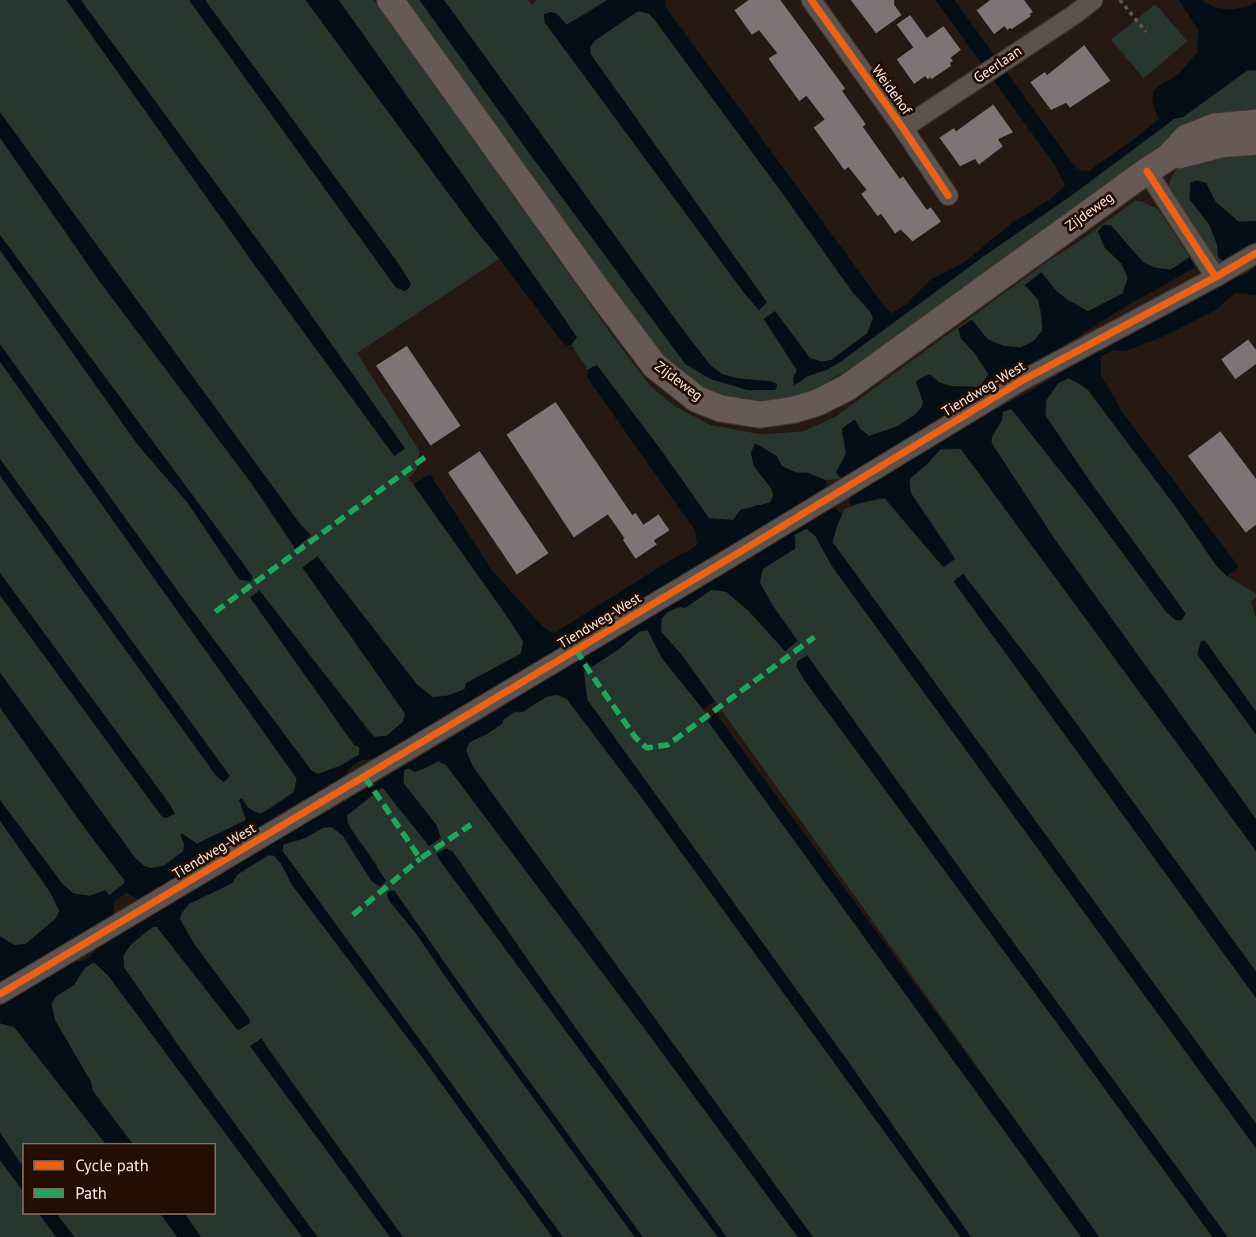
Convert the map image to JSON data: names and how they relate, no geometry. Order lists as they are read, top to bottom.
{
  "streets": {
    "main road": ["Zijdeweg"],
    "street": ["Geerlaan", "Weidehof", "Tiendweg-West"]
  },
  "crossings": [
    ["Geerlaan", "Weidehof"]
  ],
  "legend": ["Cycle path", "Path"]
}
